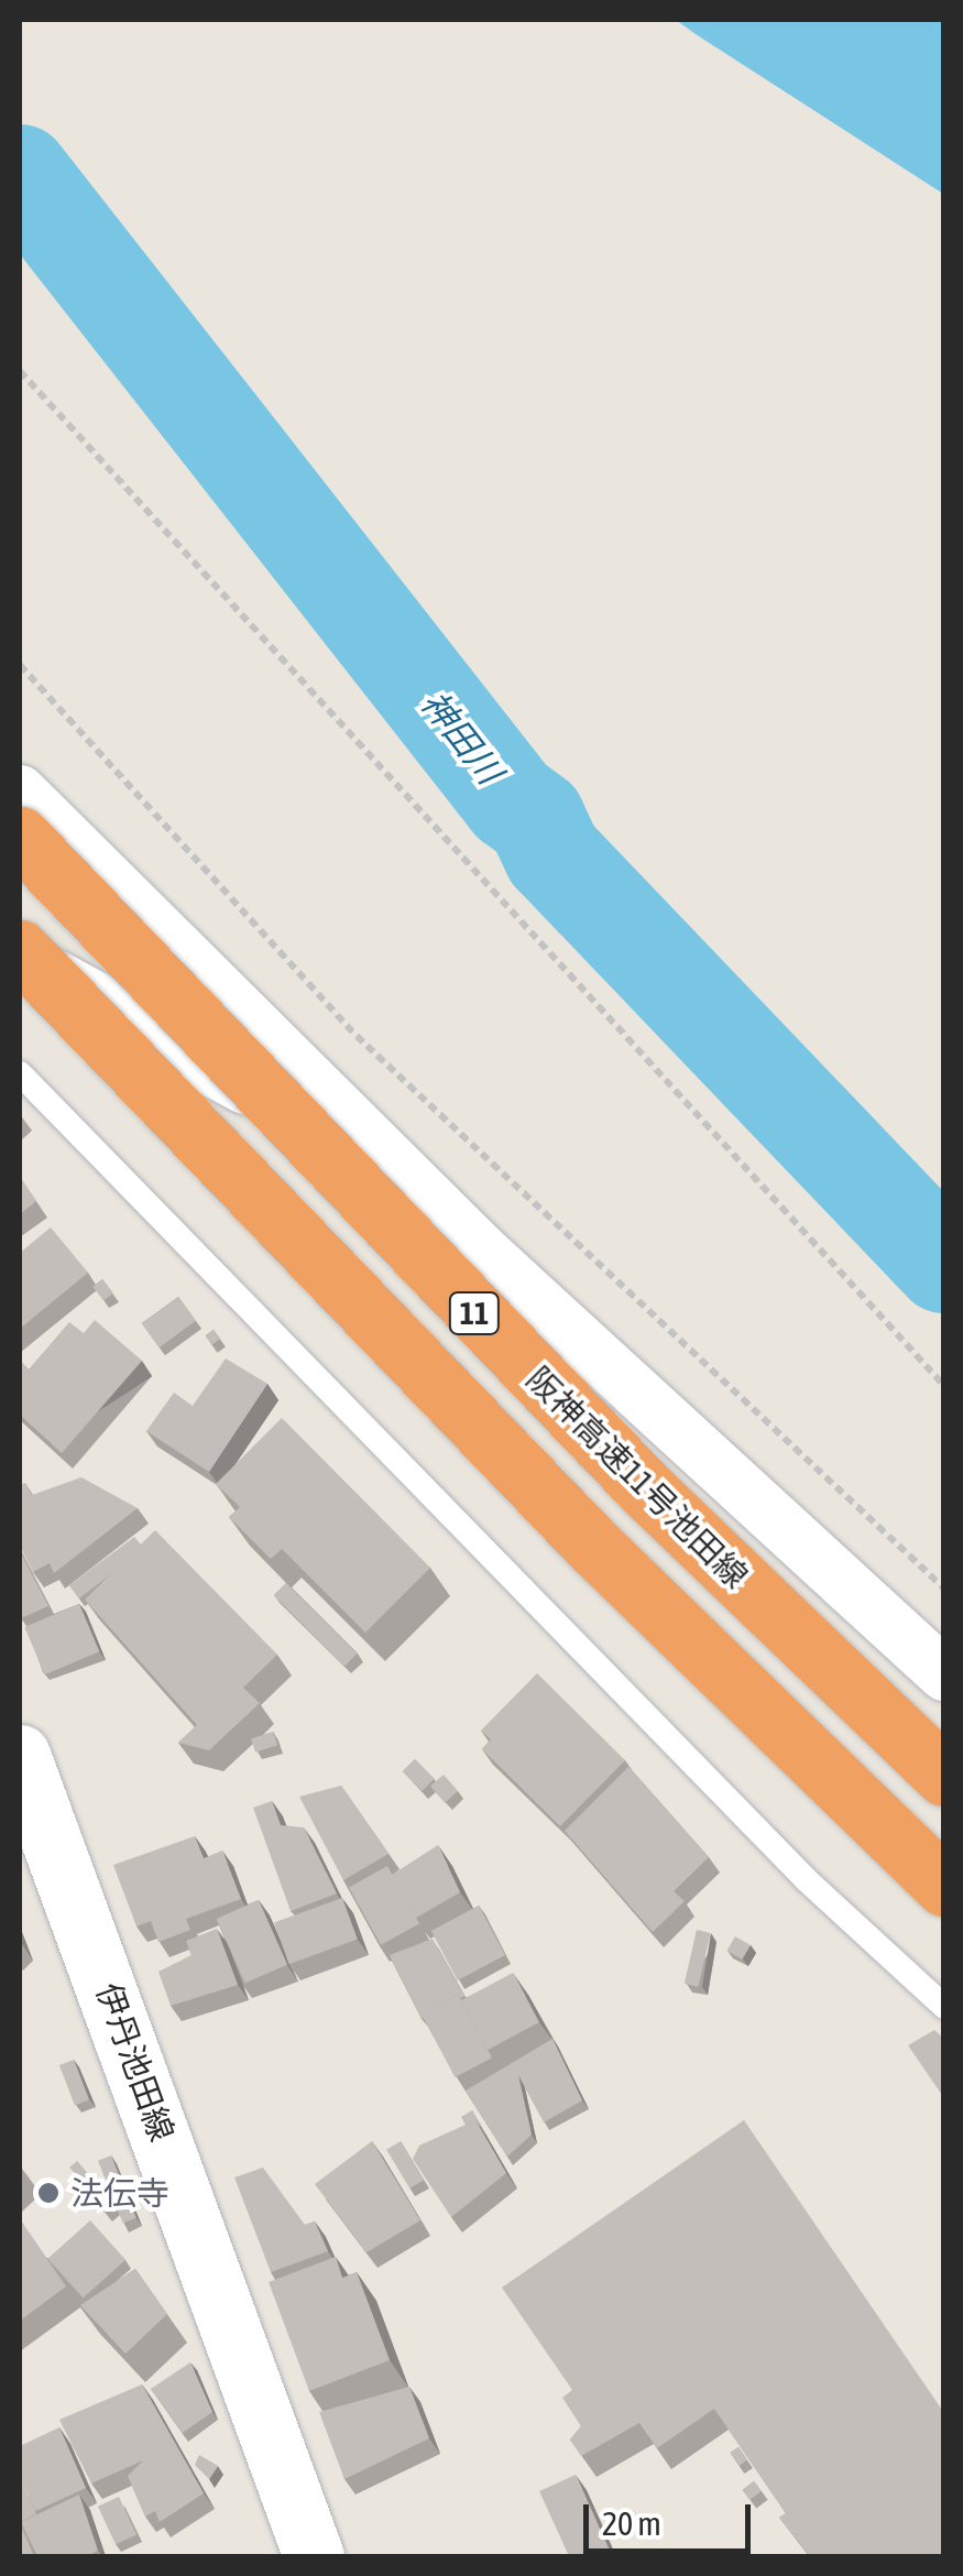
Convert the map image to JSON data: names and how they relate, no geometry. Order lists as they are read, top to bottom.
{
  "streets": {
    "highway": ["11", "阪神高速11号池田線"],
    "street": ["伊丹池田線"]
  },
  "water": ["神田川"],
  "places": ["法伝寺"],
  "scale_bar": "20 m"
}
